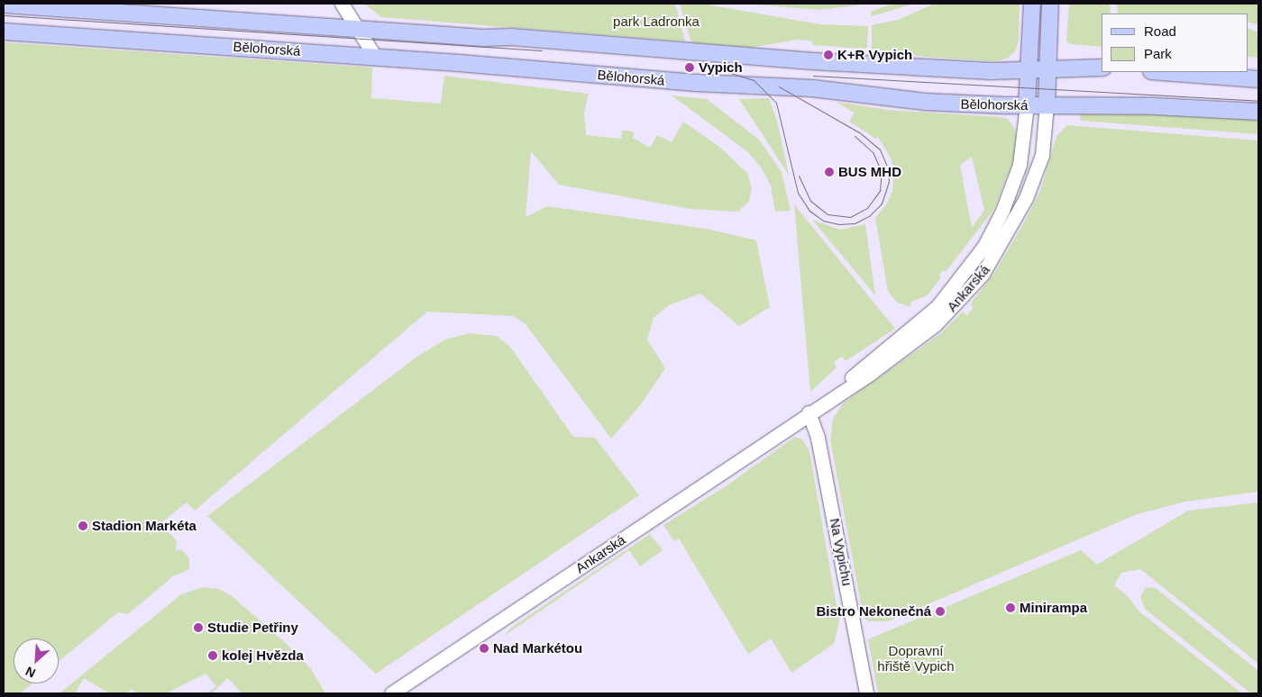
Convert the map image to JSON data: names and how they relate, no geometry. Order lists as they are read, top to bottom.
{
  "streets": {
    "main road": ["Bělohorská"],
    "street": ["Ankarská", "Na Vypichu"]
  },
  "crossings": [
    ["Bělohorská", "Ankarská"],
    ["Ankarská", "Na Vypichu"]
  ],
  "parks": ["park Ladronka", "Dopravní hřiště Vypich"],
  "places": [
    "K+R Vypich",
    "Vypich",
    "BUS MHD",
    "Stadion Markéta",
    "Minirampa",
    "Bistro Nekonečná",
    "Studie Petřiny",
    "Nad Markétou",
    "kolej Hvězda"
  ],
  "legend": ["Road", "Park"],
  "north": "bottom left"
}
